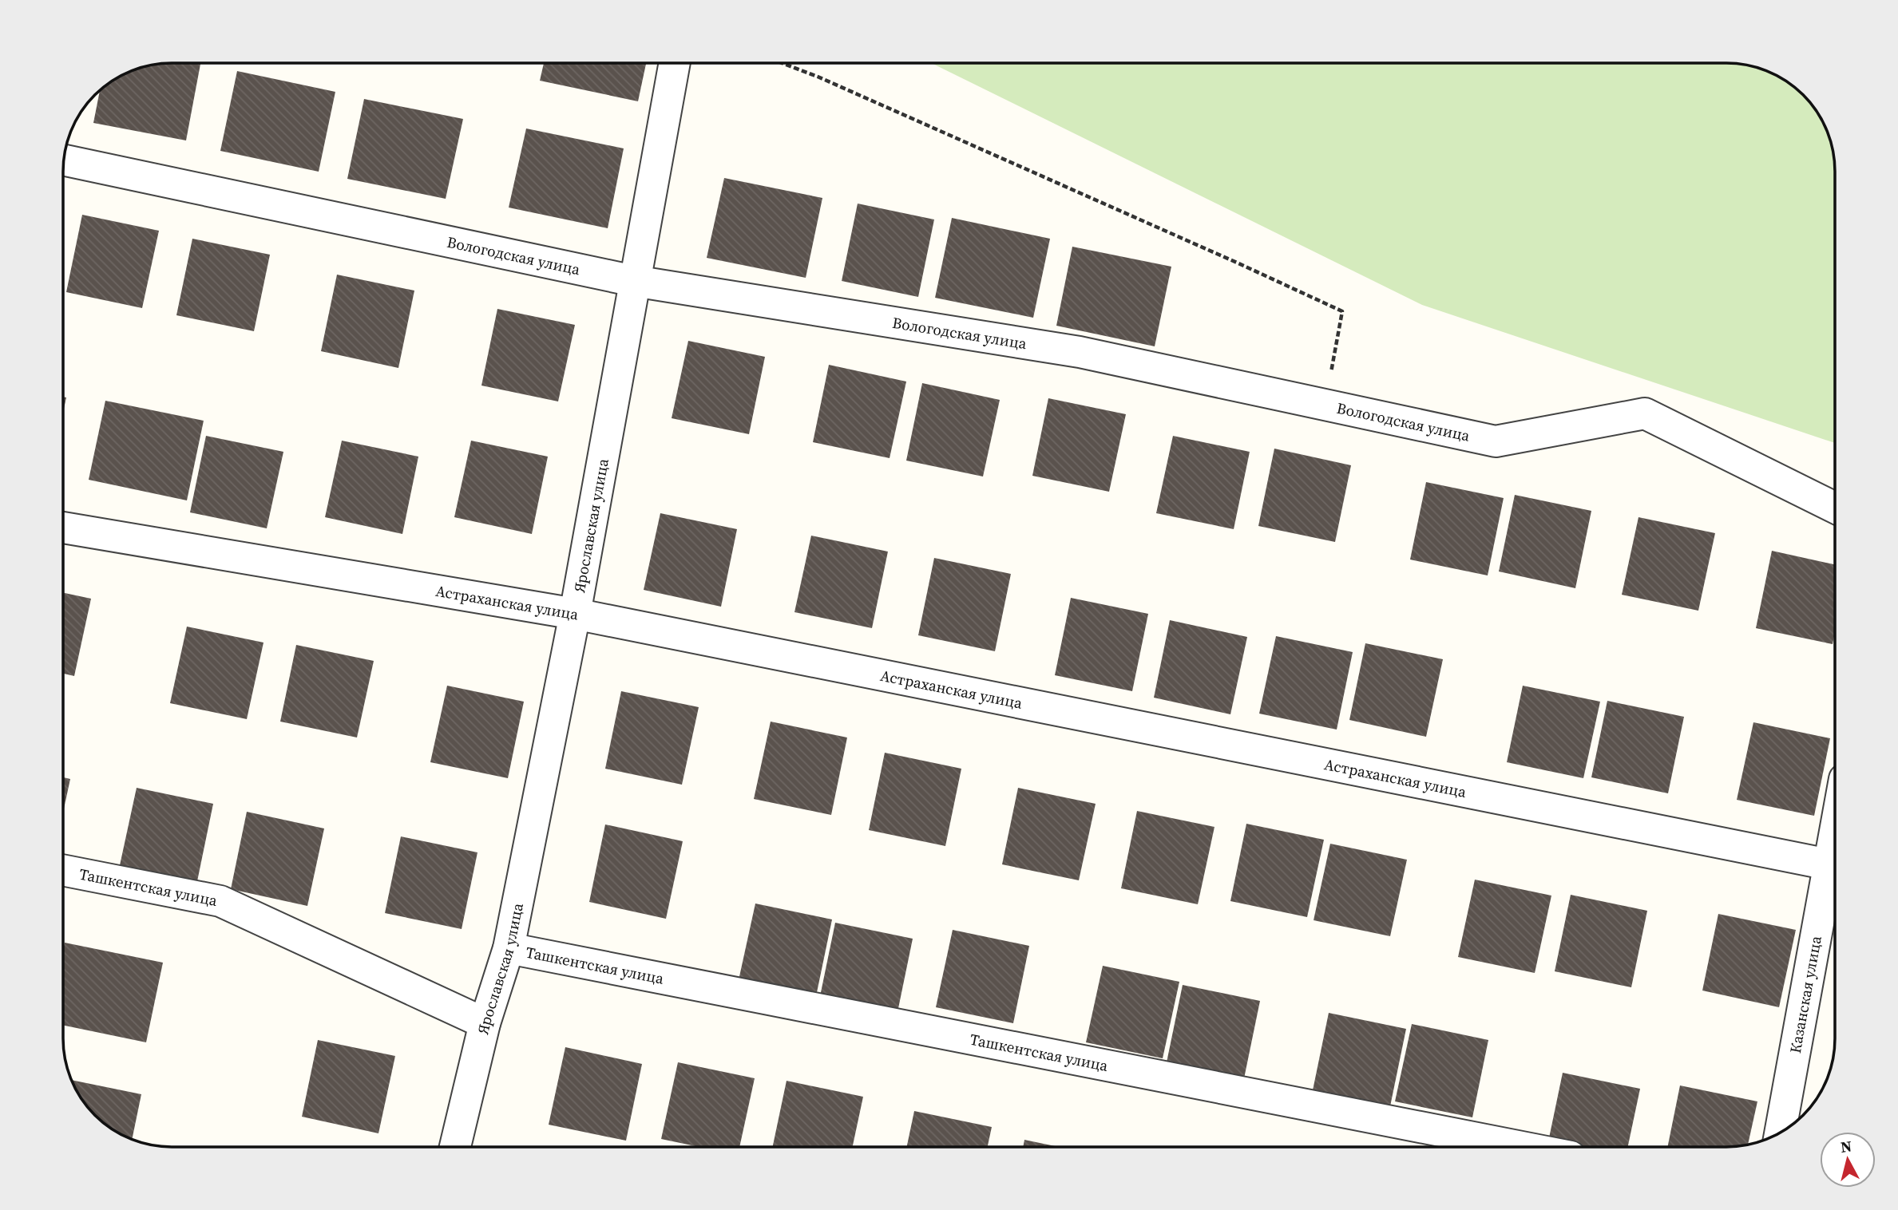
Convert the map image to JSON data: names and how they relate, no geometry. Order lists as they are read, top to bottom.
{
  "streets": {
    "street": [
      "Вологодская улица",
      "Ярославская улица",
      "Астраханская улица",
      "Ташкентская улица",
      "Казанская улица"
    ]
  },
  "crossings": [
    ["Вологодская улица", "Ярославская улица"],
    ["Ярославская улица", "Астраханская улица"],
    ["Ярославская улица", "Ташкентская улица"]
  ],
  "north": "top"
}
